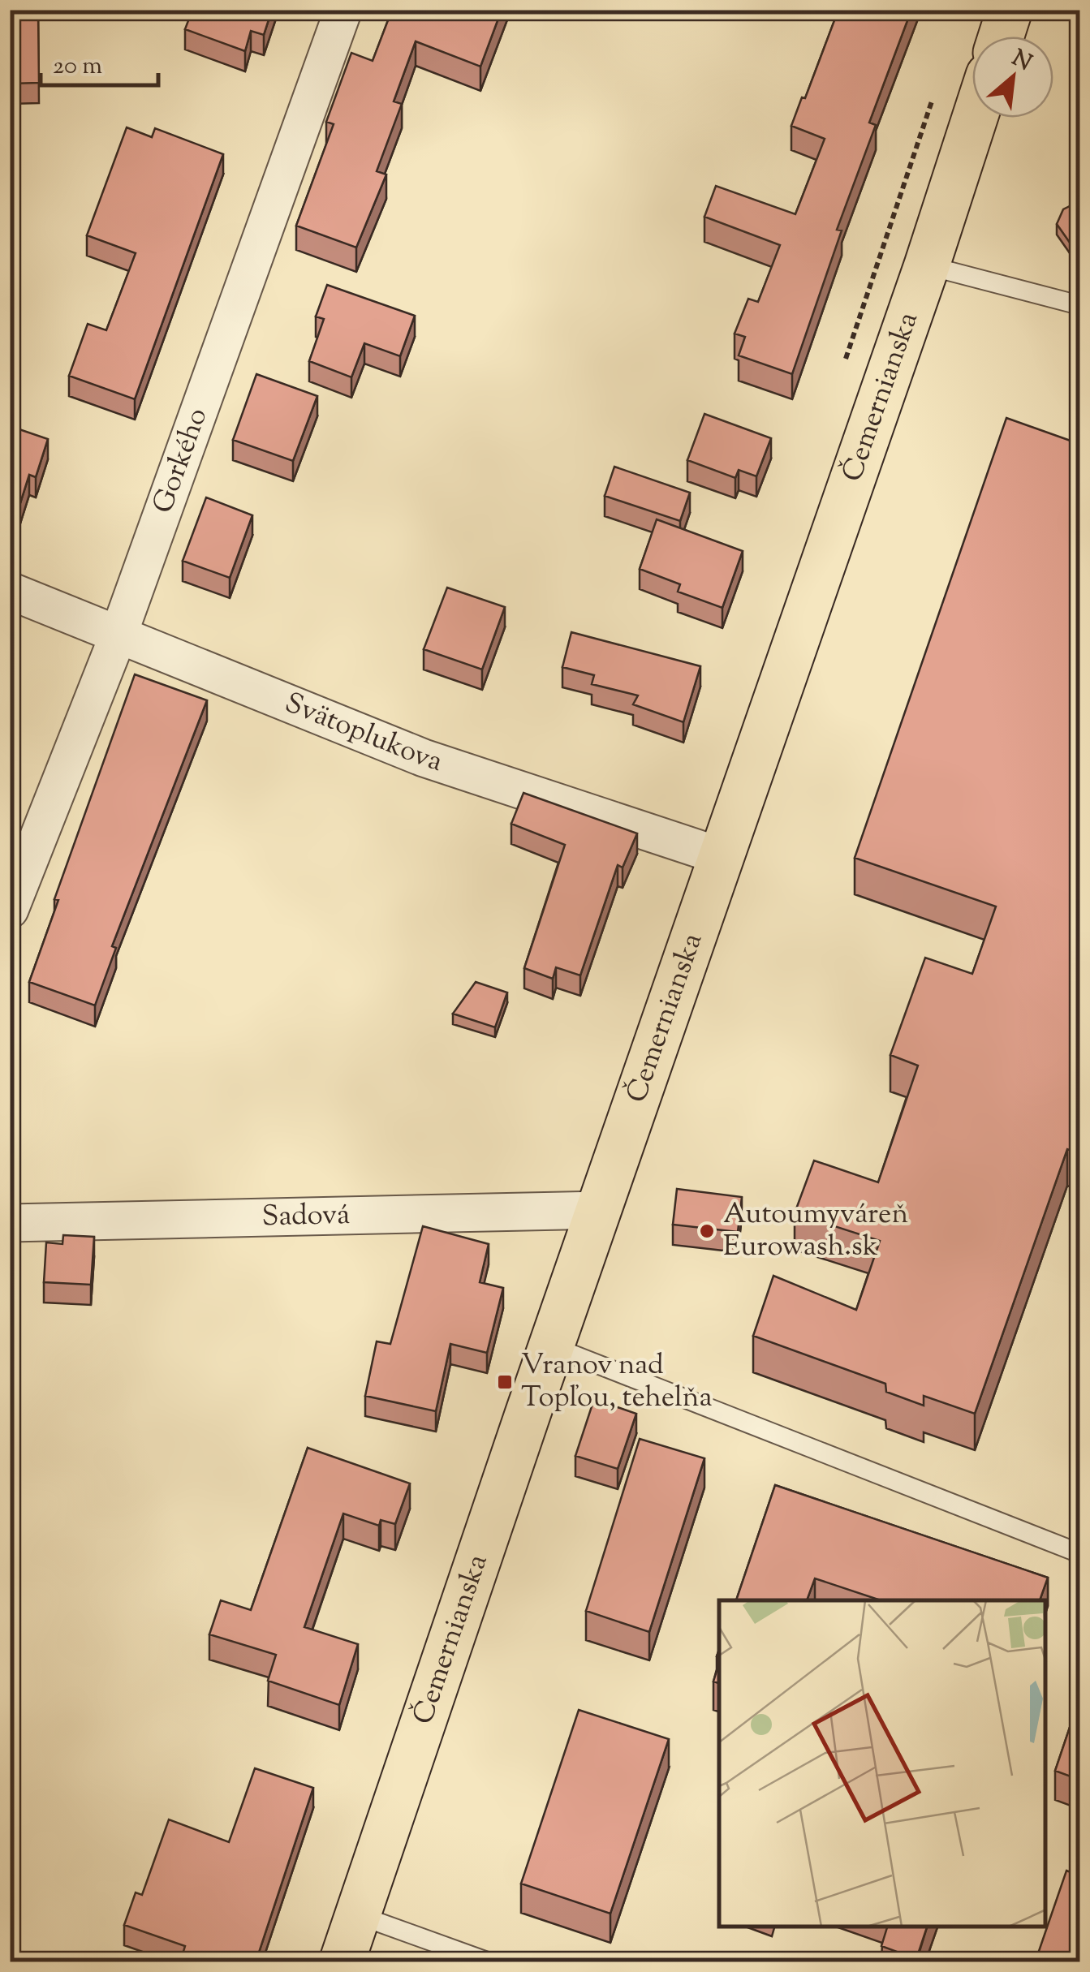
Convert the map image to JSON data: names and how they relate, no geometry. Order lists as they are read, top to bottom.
{
  "streets": {
    "main road": ["Čemernianska"],
    "street": ["Gorkého", "Svätoplukova", "Sadová"]
  },
  "crossings": [
    ["Čemernianska", "Svätoplukova"],
    ["Čemernianska", "Sadová"],
    ["Gorkého", "Svätoplukova"]
  ],
  "places": {
    "other": ["Autoumyváreň Eurowash.sk"],
    "transit": ["Vranov nad Topľou, tehelňa"]
  },
  "scale_bar": "20 m",
  "north": "top right"
}
